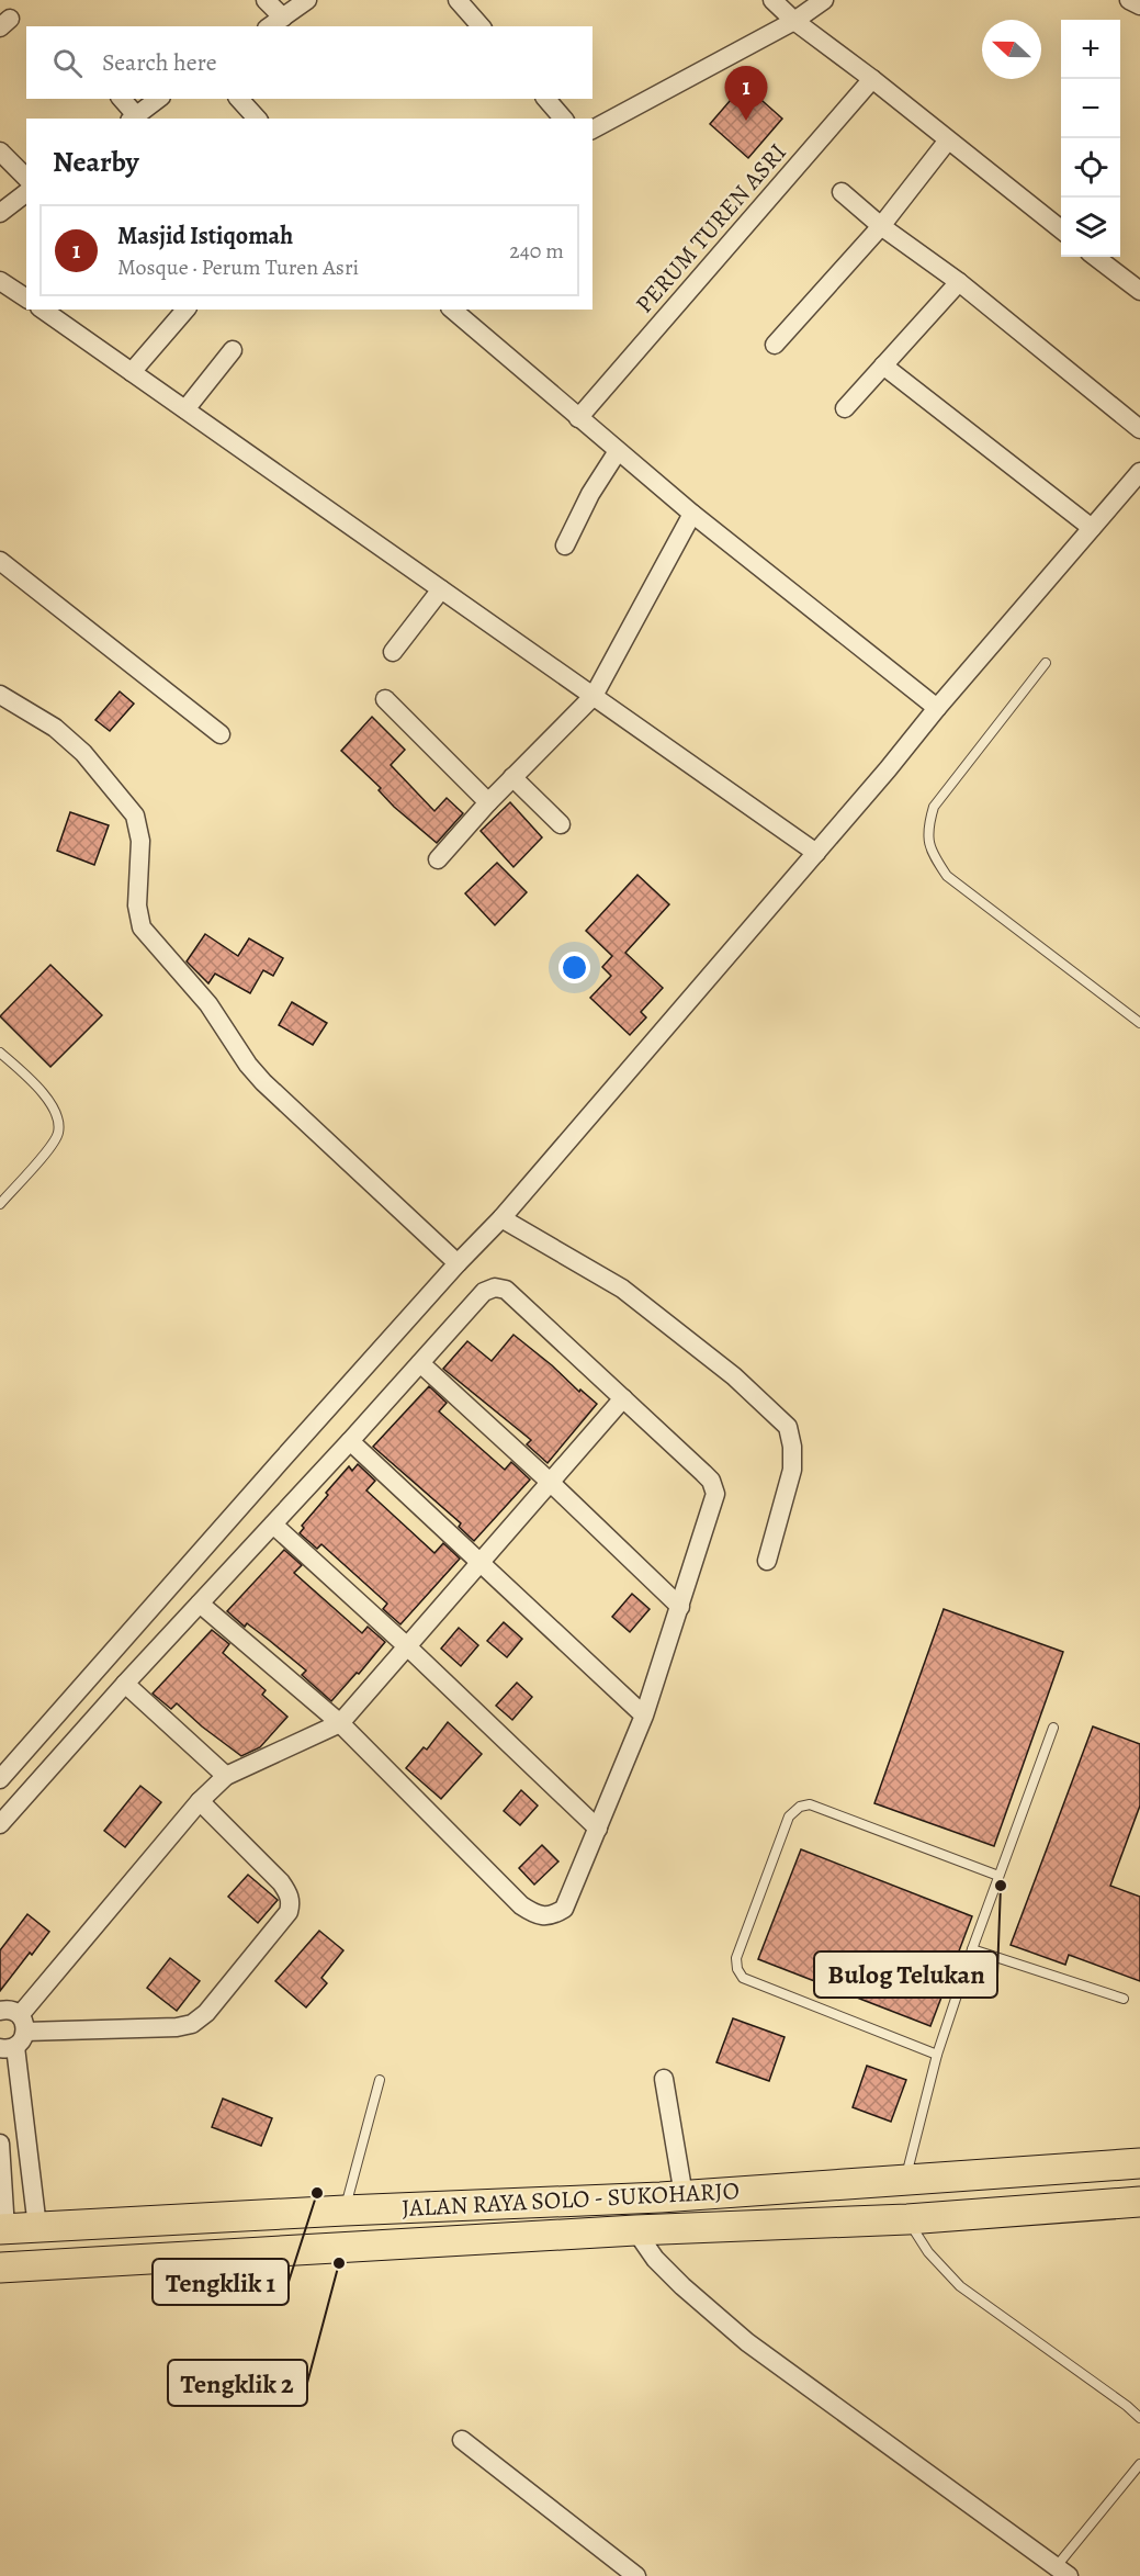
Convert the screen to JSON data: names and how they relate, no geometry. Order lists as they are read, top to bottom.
{
  "streets": {
    "main road": ["JALAN RAYA SOLO - SUKOHARJO"],
    "street": ["PERUM TUREN ASRI"]
  },
  "places": ["Bulog Telukan", "Tengklik 1", "Tengklik 2"],
  "north": "left",
  "page": {
    "map_buttons": ["+", "−"],
    "search": "Search here",
    "pins": "1",
    "heading": "Nearby",
    "list": [
      {
        "mark": "1",
        "name": "Masjid Istiqomah",
        "note": "Mosque · Perum Turen Asri",
        "value": "240 m"
      }
    ]
  }
}
